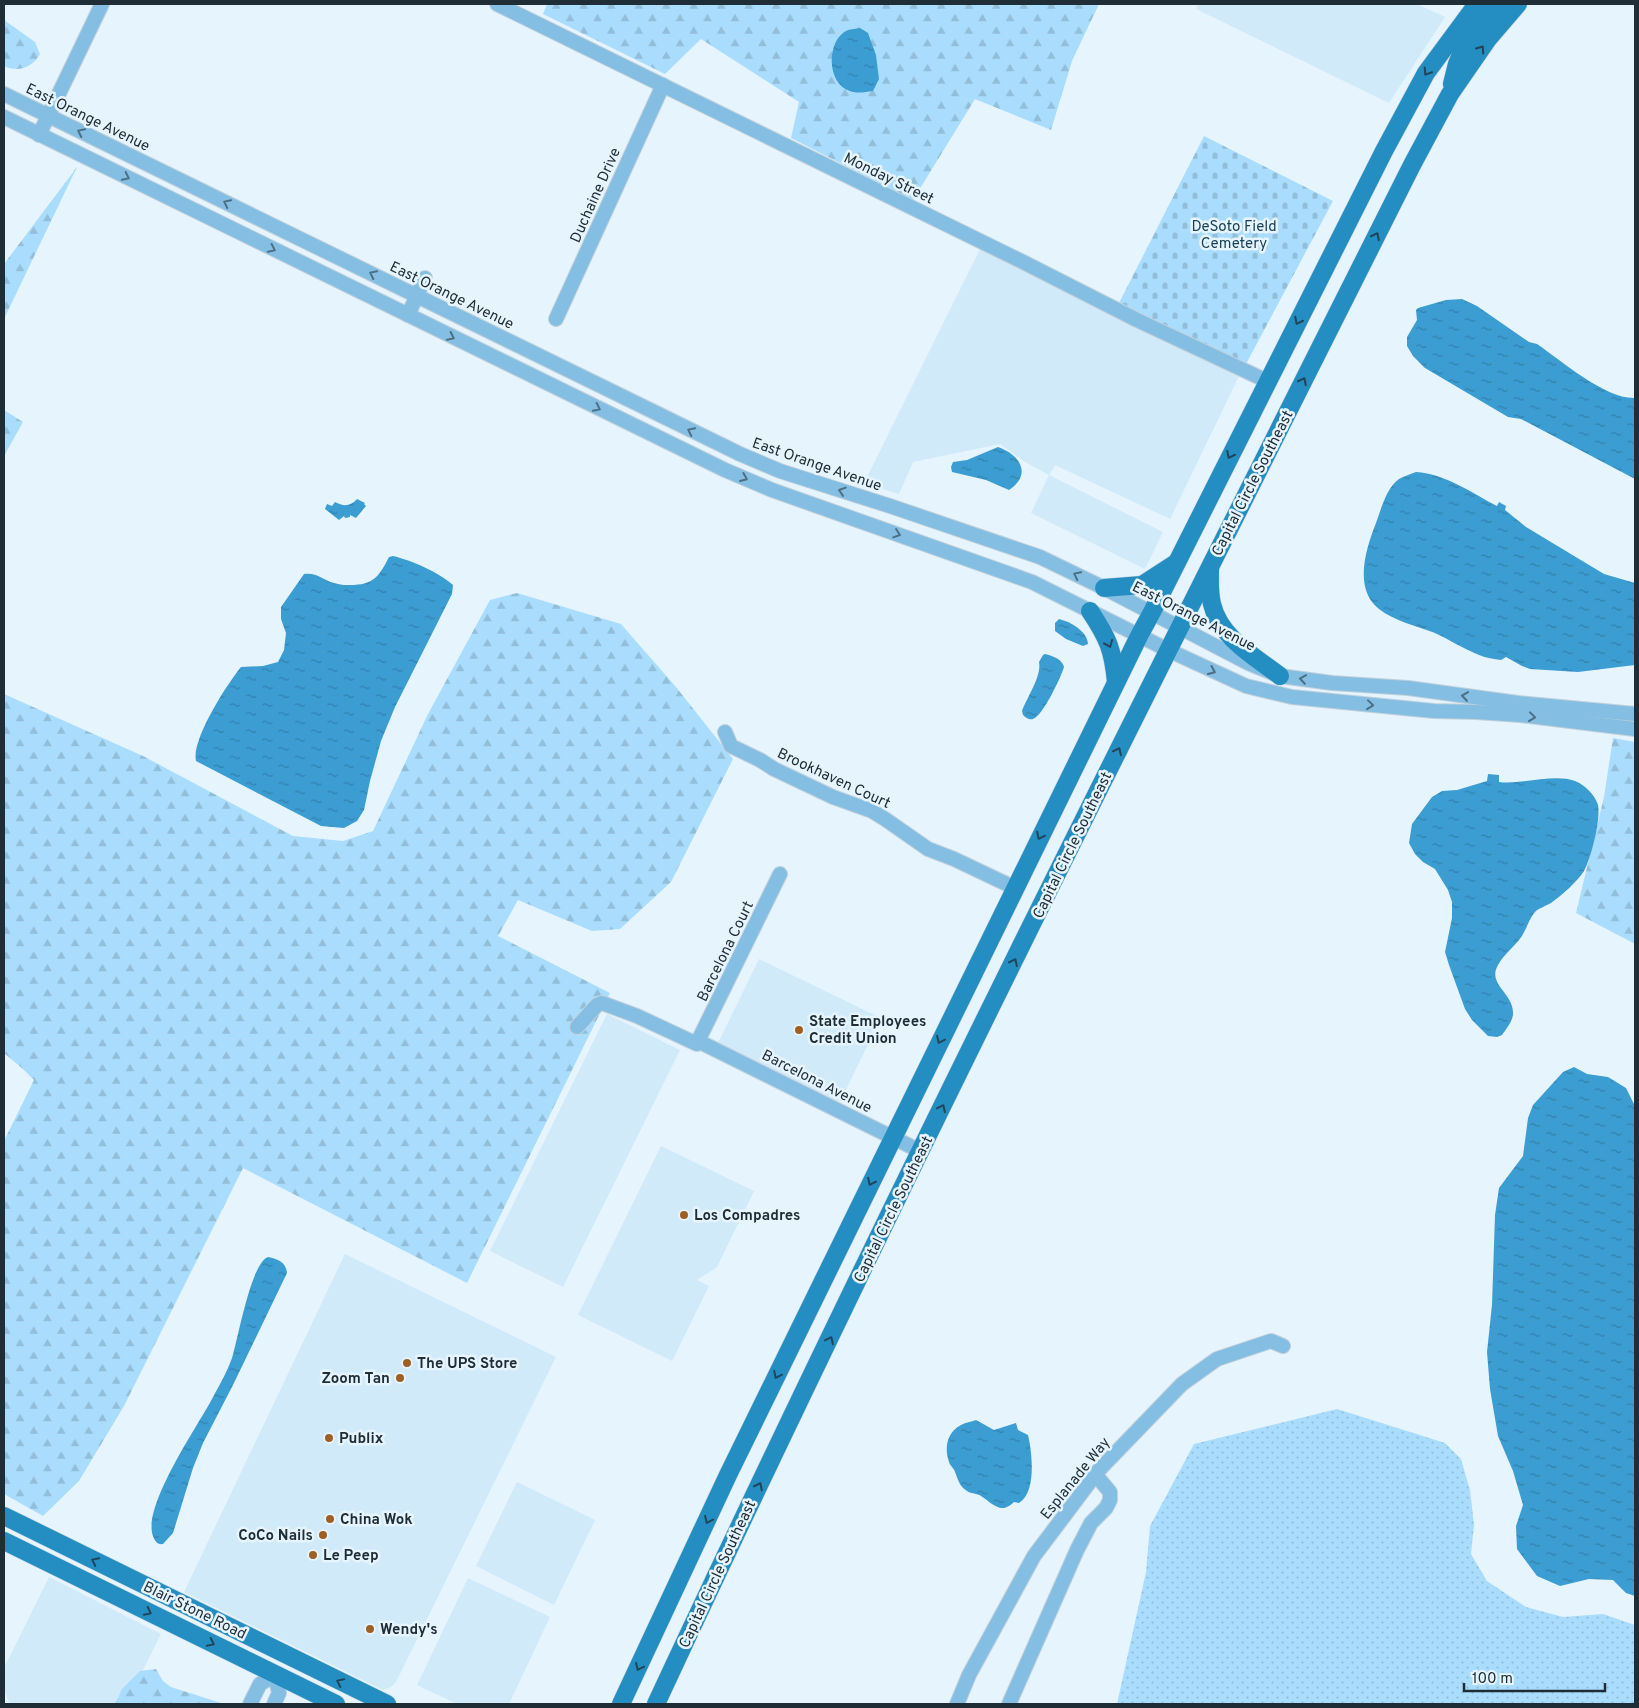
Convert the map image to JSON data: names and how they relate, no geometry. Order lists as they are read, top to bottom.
{
  "streets": {
    "main road": ["Capital Circle Southeast", "Blair Stone Road"],
    "street": [
      "East Orange Avenue",
      "Monday Street",
      "Duchaine Drive",
      "Brookhaven Court",
      "Barcelona Court",
      "Barcelona Avenue",
      "Esplanade Way"
    ]
  },
  "crossings": [
    ["East Orange Avenue", "Capital Circle Southeast"],
    ["Monday Street", "Duchaine Drive"],
    ["Monday Street", "Capital Circle Southeast"],
    ["Capital Circle Southeast", "Brookhaven Court"],
    ["Capital Circle Southeast", "Barcelona Avenue"],
    ["Barcelona Court", "Barcelona Avenue"]
  ],
  "parks": ["DeSoto Field Cemetery"],
  "places": [
    "State Employees Credit Union",
    "Los Compadres",
    "The UPS Store",
    "Zoom Tan",
    "Publix",
    "China Wok",
    "CoCo Nails",
    "Le Peep",
    "Wendy's"
  ],
  "scale_bar": "100 m"
}
